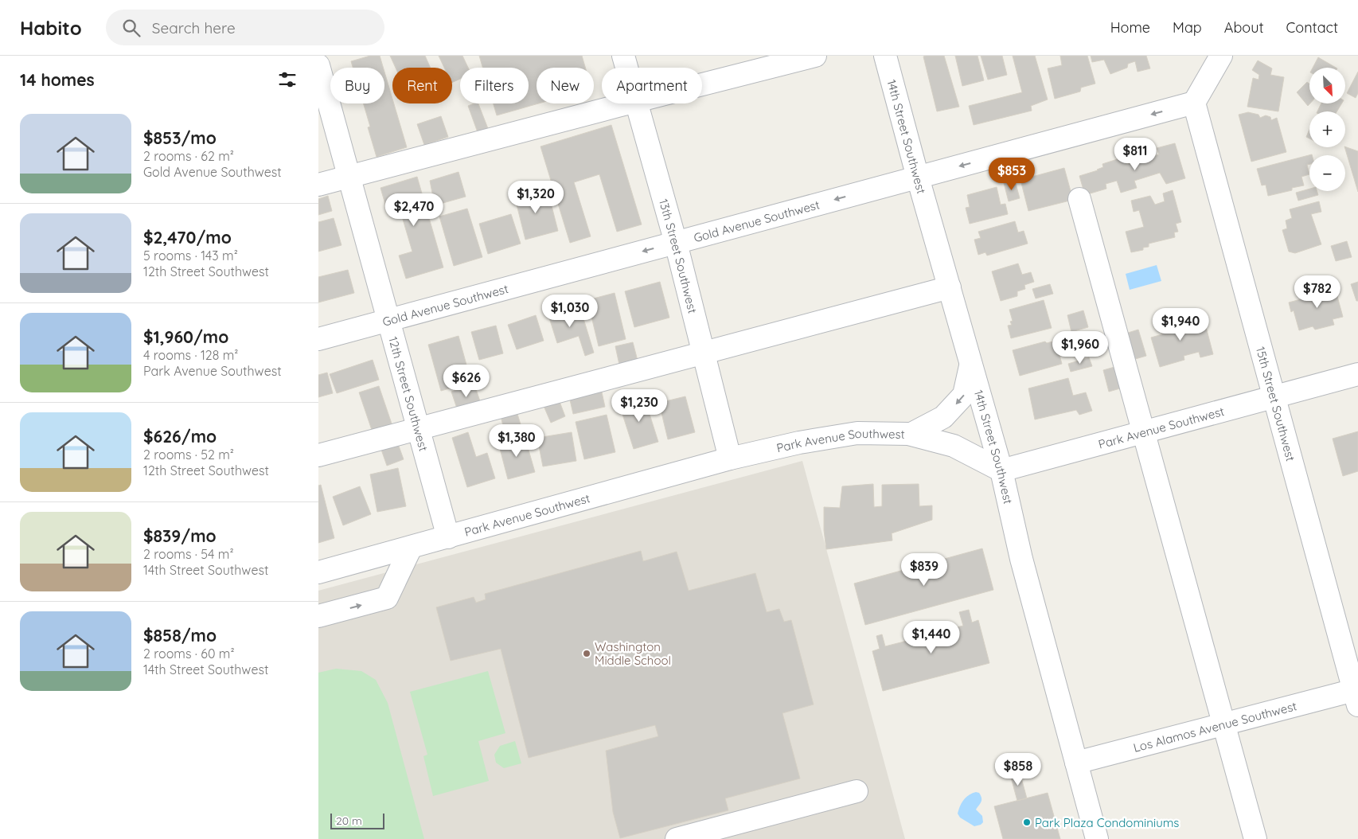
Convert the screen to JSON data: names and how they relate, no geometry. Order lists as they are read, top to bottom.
{
  "streets": {
    "street": [
      "14th Street Southwest",
      "Gold Avenue Southwest",
      "13th Street Southwest",
      "12th Street Southwest",
      "15th Street Southwest",
      "Park Avenue Southwest",
      "Los Alamos Avenue Southwest"
    ]
  },
  "crossings": [
    ["14th Street Southwest", "Gold Avenue Southwest"],
    ["14th Street Southwest", "Park Avenue Southwest"],
    ["14th Street Southwest", "Los Alamos Avenue Southwest"],
    ["Gold Avenue Southwest", "13th Street Southwest"],
    ["Gold Avenue Southwest", "12th Street Southwest"],
    ["Gold Avenue Southwest", "15th Street Southwest"],
    ["13th Street Southwest", "Park Avenue Southwest"],
    ["12th Street Southwest", "Park Avenue Southwest"],
    ["15th Street Southwest", "Park Avenue Southwest"],
    ["15th Street Southwest", "Los Alamos Avenue Southwest"]
  ],
  "places": ["Washington Middle School", "Park Plaza Condominiums"],
  "scale_bar": "20 m",
  "north": "bottom right",
  "page": {
    "header": "Habito",
    "search": "Search here",
    "nav": [
      "Home",
      "Map",
      "About",
      "Contact"
    ],
    "heading": "14 homes",
    "map_buttons": ["+", "−"],
    "chip": [
      "Buy",
      "Rent",
      "Filters",
      "New",
      "Apartment"
    ],
    "list": [
      {
        "name": "$853/mo",
        "note": "2 rooms · 62 m² · Gold Avenue Southwest"
      },
      {
        "name": "$2,470/mo",
        "note": "5 rooms · 143 m² · 12th Street Southwest"
      },
      {
        "name": "$1,960/mo",
        "note": "4 rooms · 128 m² · Park Avenue Southwest"
      },
      {
        "name": "$626/mo",
        "note": "2 rooms · 52 m² · 12th Street Southwest"
      },
      {
        "name": "$839/mo",
        "note": "2 rooms · 54 m² · 14th Street Southwest"
      },
      {
        "name": "$858/mo",
        "note": "2 rooms · 60 m² · 14th Street Southwest"
      }
    ],
    "price": [
      "$811",
      "$853",
      "$1,320",
      "$2,470",
      "$782",
      "$1,030",
      "$1,940",
      "$1,960",
      "$626",
      "$1,230",
      "$1,380",
      "$839",
      "$1,440",
      "$858"
    ],
    "scale": "20 m"
  }
}
